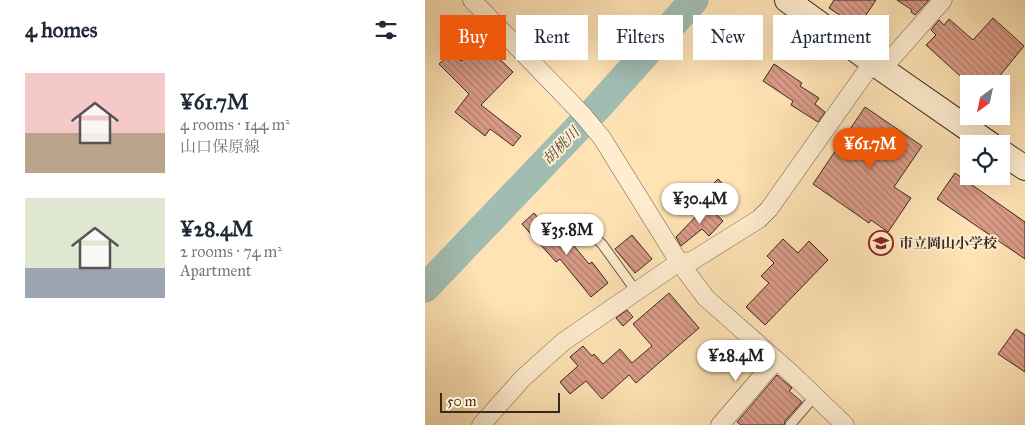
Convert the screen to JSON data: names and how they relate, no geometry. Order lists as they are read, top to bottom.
{
  "water": ["胡桃川"],
  "places": {
    "school or university": ["市立岡山小学校"]
  },
  "scale_bar": "50 m",
  "north": "bottom left",
  "page": {
    "heading": "4 homes",
    "chip": [
      "Buy",
      "Rent",
      "Filters",
      "New",
      "Apartment"
    ],
    "list": [
      {
        "name": "¥61.7M",
        "note": "4 rooms · 144 m² · 山口保原線"
      },
      {
        "name": "¥28.4M",
        "note": "2 rooms · 74 m² · Apartment"
      }
    ],
    "price": [
      "¥61.7M",
      "¥30.4M",
      "¥35.8M",
      "¥28.4M"
    ],
    "scale": "50 m"
  }
}
